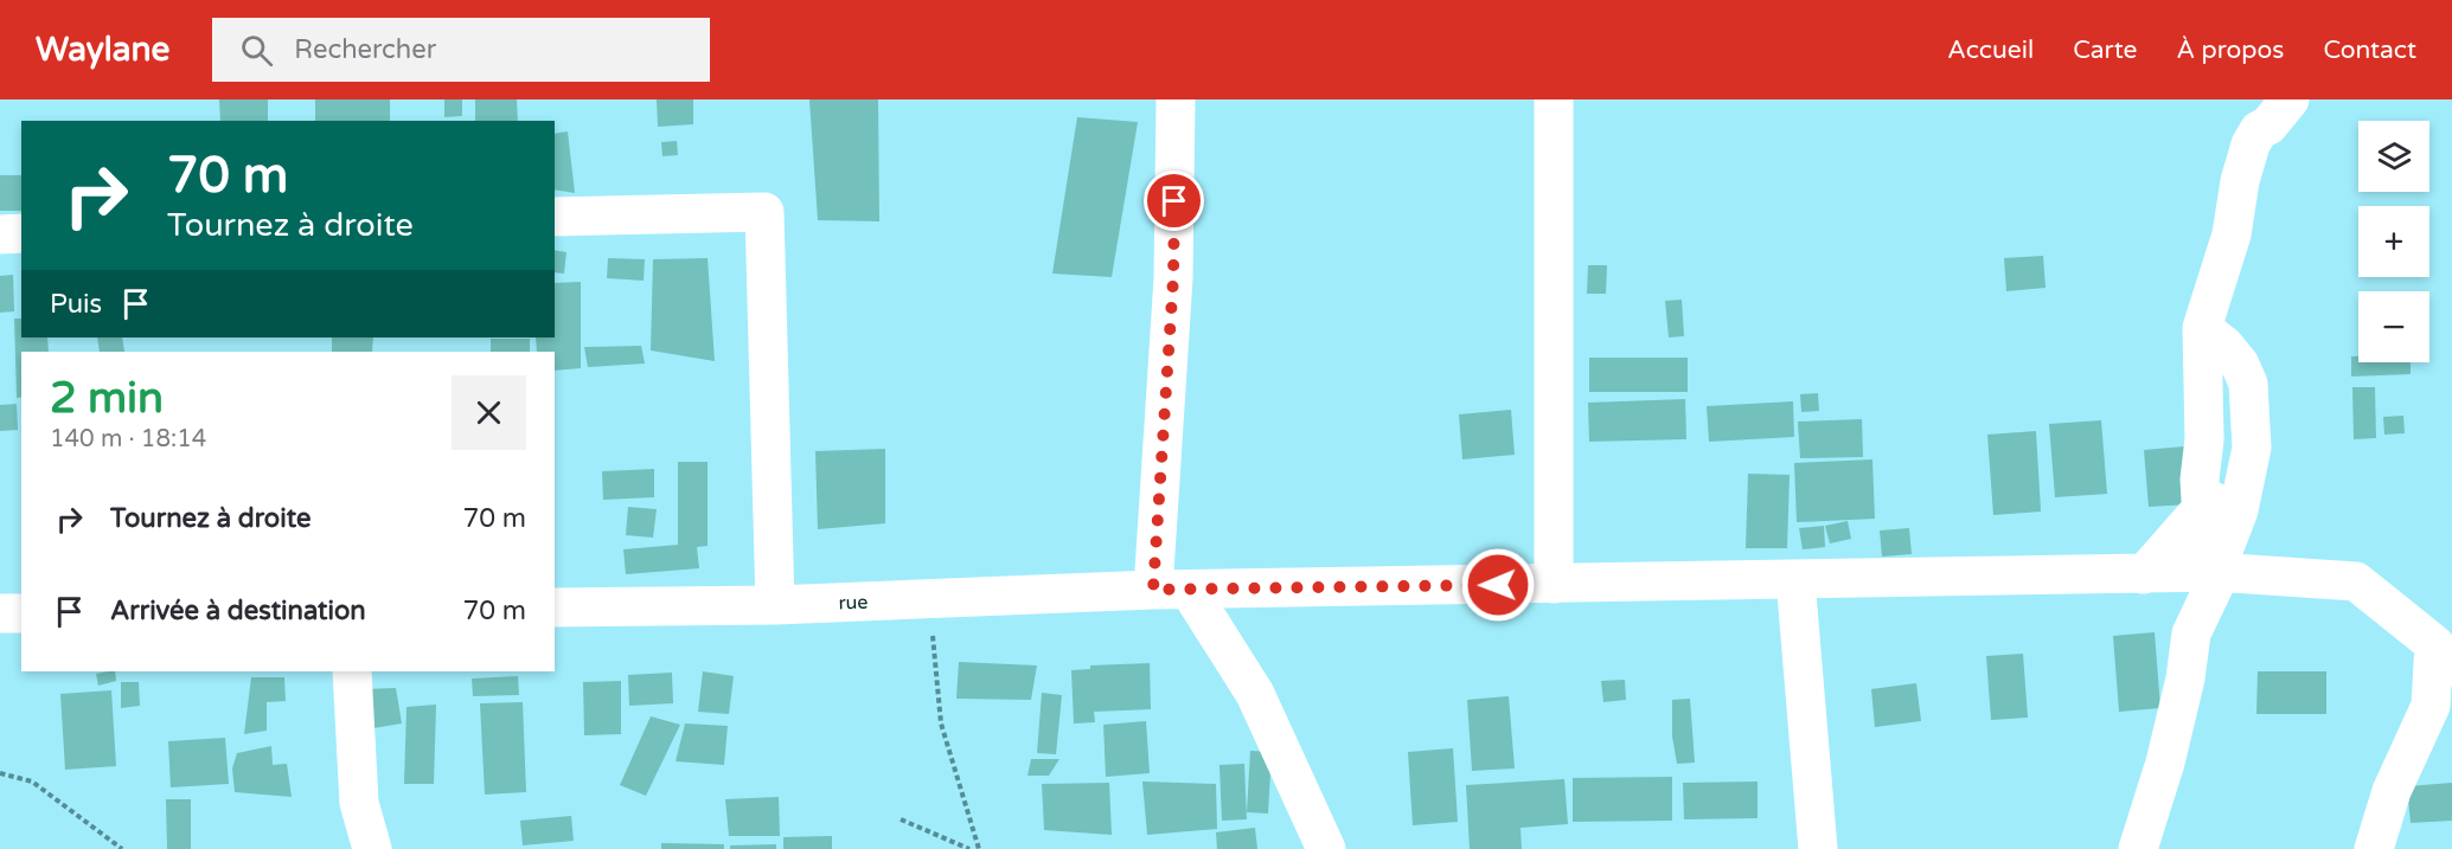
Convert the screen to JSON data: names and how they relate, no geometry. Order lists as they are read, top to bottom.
{
  "streets": {
    "street": ["rue"]
  },
  "page": {
    "header": "Waylane",
    "search": "Rechercher",
    "nav": [
      "Accueil",
      "Carte",
      "À propos",
      "Contact"
    ],
    "map_buttons": ["+", "−"],
    "turn": ["70 m", "Tournez à droite"],
    "then": "Puis",
    "heading": ["2 min", "140 m · 18:14"],
    "list": [
      {
        "name": "Tournez à droite",
        "value": "70 m"
      },
      {
        "name": "Arrivée à destination",
        "value": "70 m"
      }
    ]
  }
}
